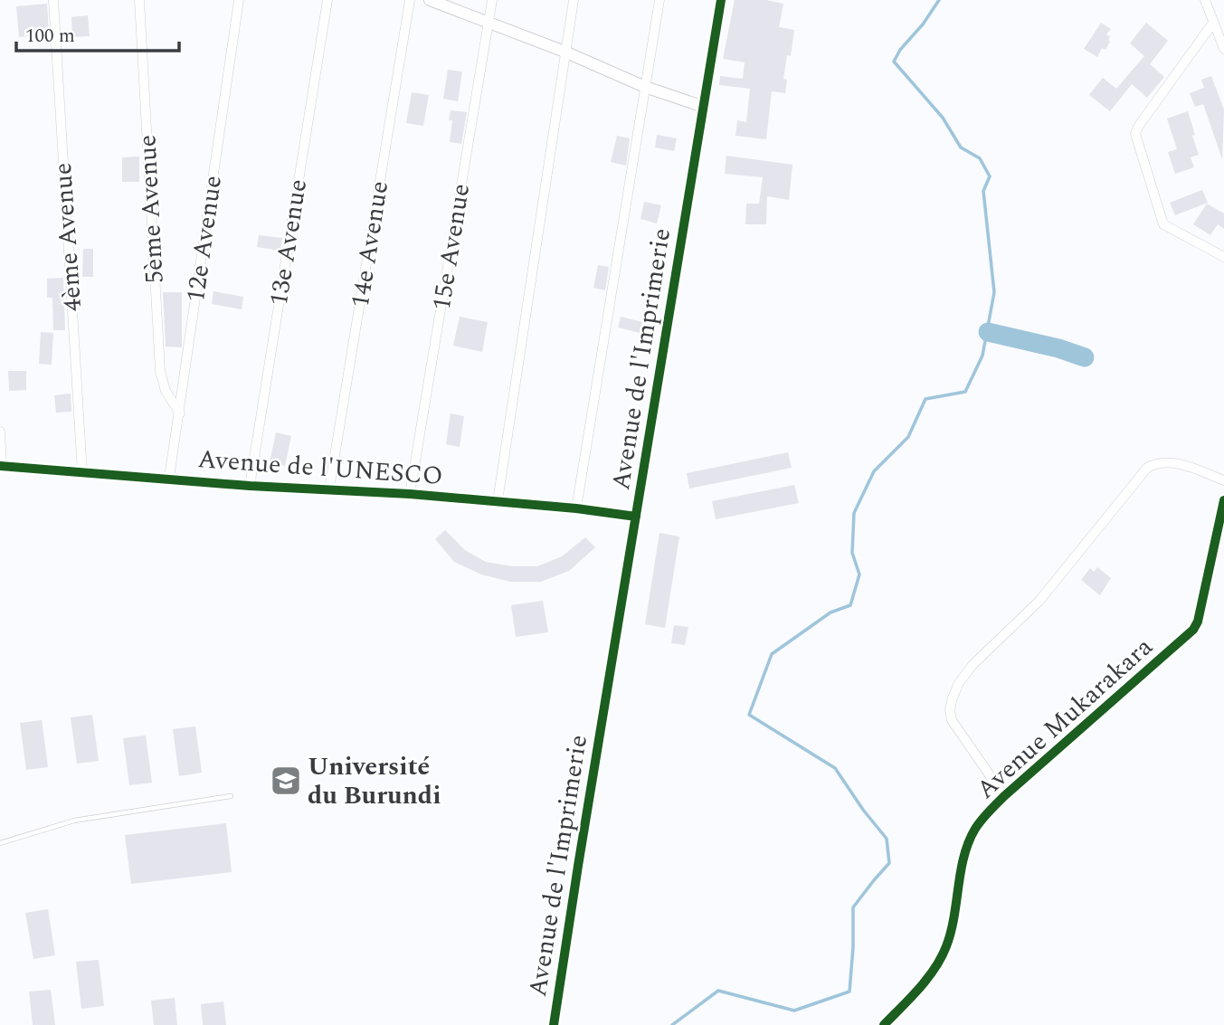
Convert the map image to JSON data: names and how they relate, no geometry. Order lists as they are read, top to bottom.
{
  "streets": {
    "street": [
      "5ème Avenue",
      "4ème Avenue",
      "12e Avenue",
      "13e Avenue",
      "14e Avenue",
      "15e Avenue",
      "Avenue de l'Imprimerie",
      "Avenue de l'UNESCO",
      "Avenue Mukarakara"
    ]
  },
  "crossings": [
    ["5ème Avenue", "12e Avenue"],
    ["4ème Avenue", "Avenue de l'UNESCO"],
    ["12e Avenue", "Avenue de l'UNESCO"],
    ["13e Avenue", "Avenue de l'UNESCO"],
    ["14e Avenue", "Avenue de l'UNESCO"],
    ["15e Avenue", "Avenue de l'UNESCO"],
    ["Avenue de l'Imprimerie", "Avenue de l'UNESCO"]
  ],
  "places": {
    "school or university": ["Université du Burundi"]
  },
  "scale_bar": "100 m"
}
